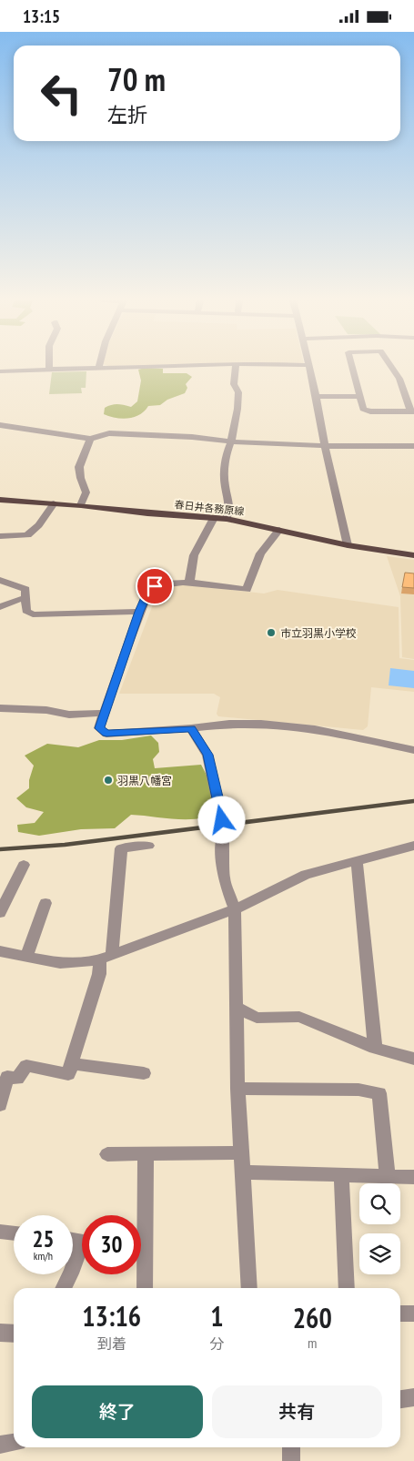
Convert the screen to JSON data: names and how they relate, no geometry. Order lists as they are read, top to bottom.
{
  "streets": {
    "main road": ["春日井各務原線"]
  },
  "places": ["市立羽黒小学校", "羽黒八幡宮"],
  "page": {
    "status": "13:15",
    "turn": ["70 m", "左折"],
    "speed": "25 km/h",
    "limit": "30",
    "eta": [
      "13:16",
      "到着",
      "1",
      "分",
      "260",
      "m"
    ],
    "buttons": ["終了", "共有"]
  }
}
